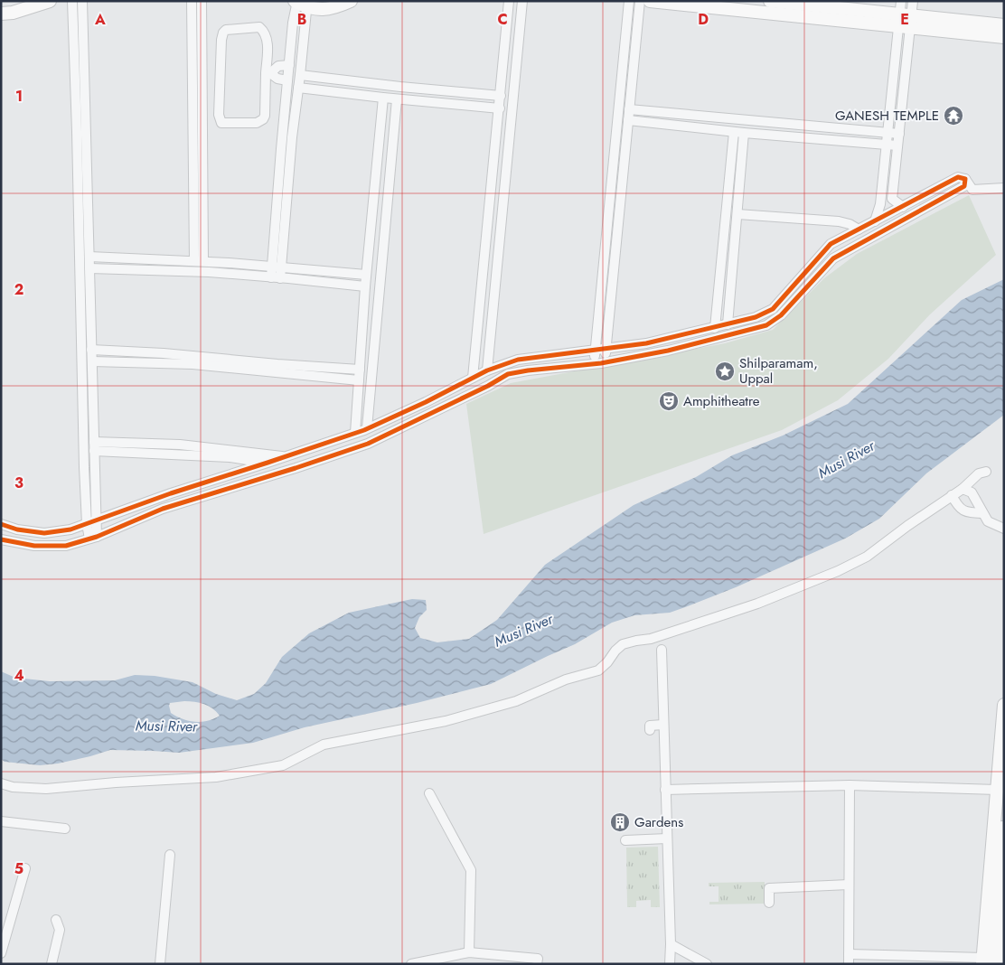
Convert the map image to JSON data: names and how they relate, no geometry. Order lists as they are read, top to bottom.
{
  "water": ["Musi River"],
  "places": {
    "temple": ["GANESH TEMPLE"],
    "place": ["Shilparamam, Uppal"],
    "theatre": ["Amphitheatre"],
    "building": ["Gardens"]
  },
  "grid": {
    "columns": [
      "A",
      "B",
      "C",
      "D",
      "E"
    ],
    "rows": [
      "1",
      "2",
      "3",
      "4",
      "5"
    ]
  }
}
